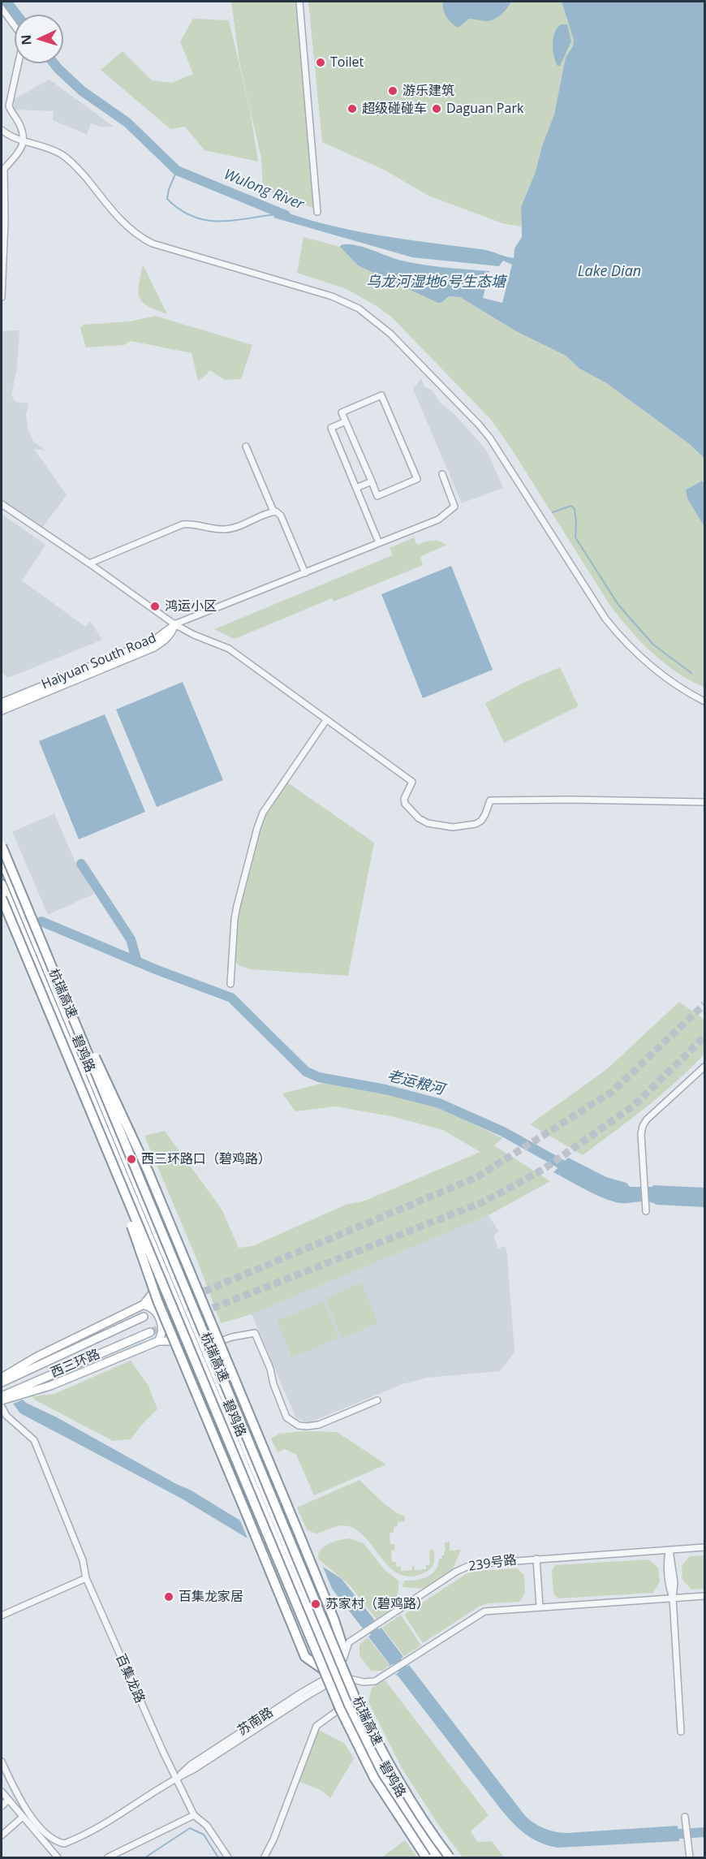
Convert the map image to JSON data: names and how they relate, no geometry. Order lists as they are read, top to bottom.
{
  "streets": {
    "highway": ["杭瑞高速", "碧鸡路"],
    "main road": ["Haiyuan South Road", "西三环路"],
    "street": ["239号路", "百集龙路", "苏南路"]
  },
  "crossings": [
    ["碧鸡路", "239号路"],
    ["碧鸡路", "苏南路"],
    ["239号路", "苏南路"],
    ["百集龙路", "苏南路"]
  ],
  "water": [
    "Wulong River",
    "Lake Dian",
    "乌龙河湿地6号生态塘",
    "老运粮河"
  ],
  "places": [
    "Toilet",
    "游乐建筑",
    "超级碰碰车",
    "Daguan Park",
    "鸿运小区",
    "西三环路口（碧鸡路）",
    "百集龙家居",
    "苏家村（碧鸡路）"
  ],
  "north": "left"
}
